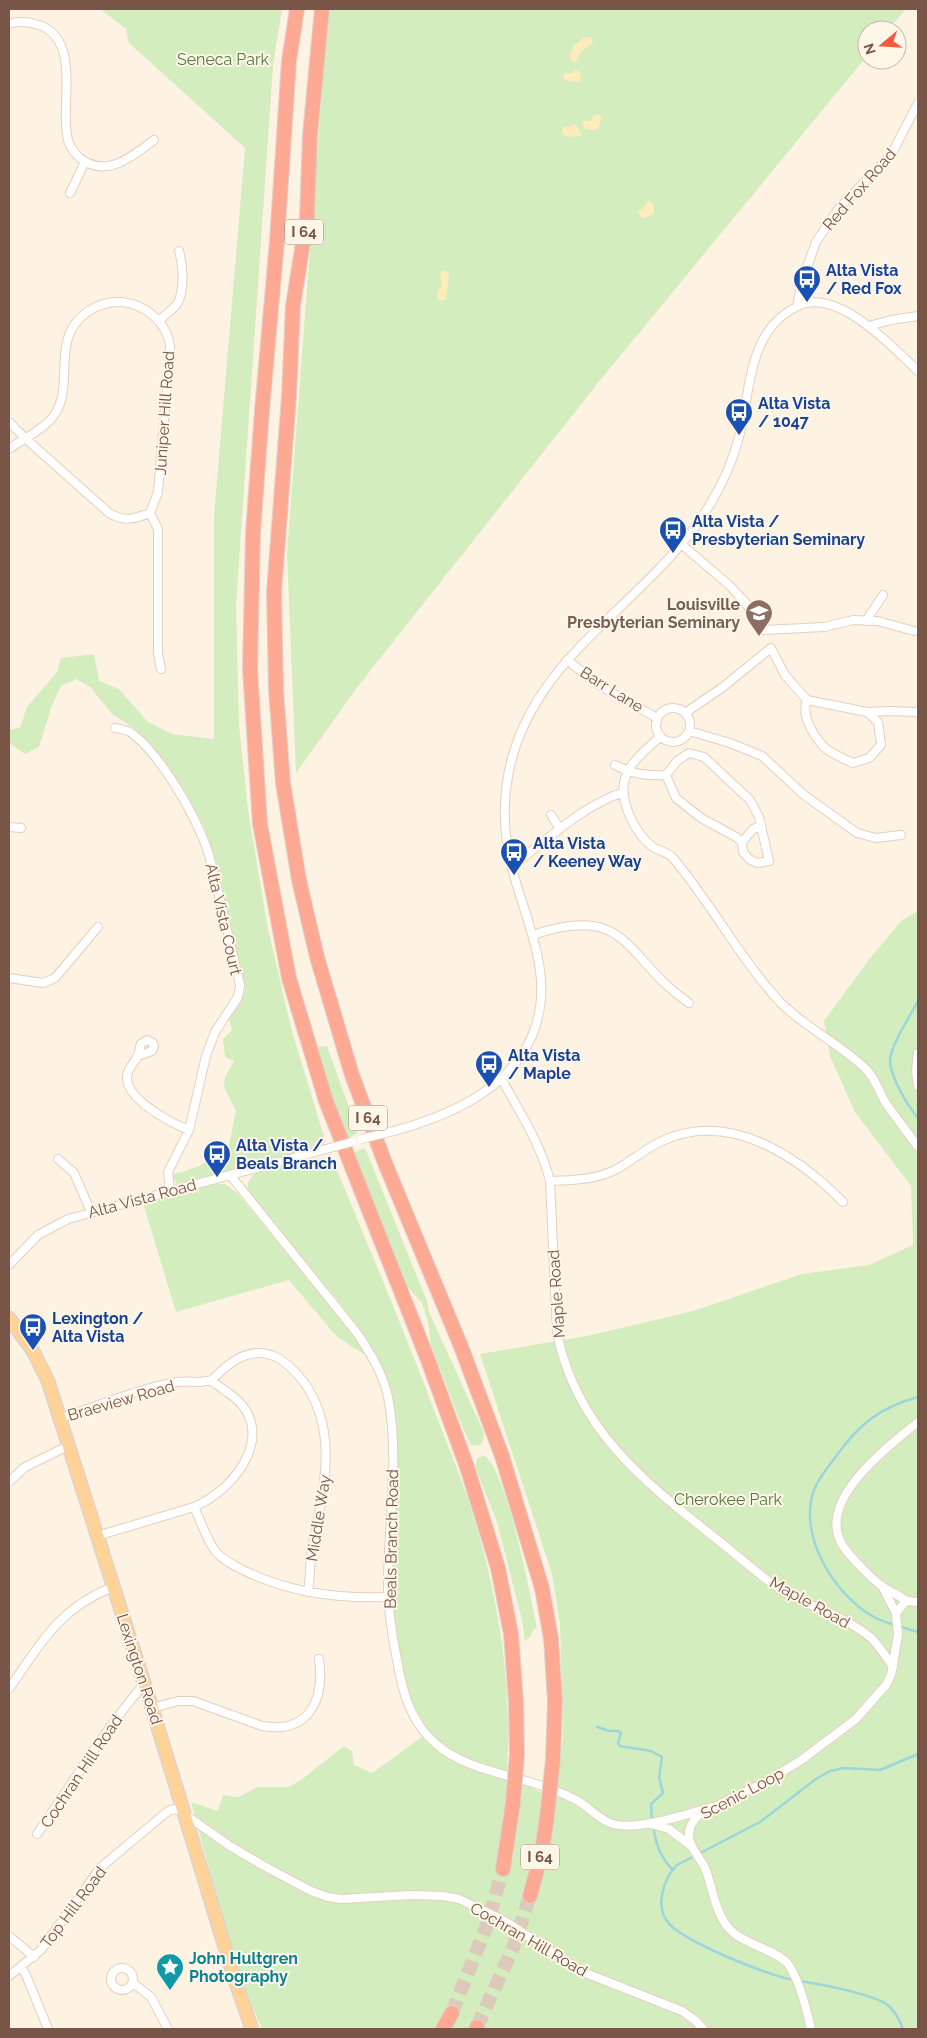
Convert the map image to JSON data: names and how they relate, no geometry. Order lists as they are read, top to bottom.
{
  "streets": {
    "highway": ["I 64"],
    "main road": ["Lexington Road"],
    "street": [
      "Red Fox Road",
      "Juniper Hill Road",
      "Barr Lane",
      "Alta Vista Court",
      "Alta Vista Road",
      "Maple Road",
      "Braeview Road",
      "Middle Way",
      "Beals Branch Road",
      "Cochran Hill Road",
      "Scenic Loop",
      "Top Hill Road"
    ]
  },
  "crossings": [
    ["Red Fox Road", "Alta Vista Road"],
    ["Barr Lane", "Alta Vista Road"],
    ["Alta Vista Court", "Alta Vista Road"],
    ["Alta Vista Road", "Maple Road"],
    ["Alta Vista Road", "Beals Branch Road"],
    ["Maple Road", "Scenic Loop"],
    ["Braeview Road", "Middle Way"],
    ["Braeview Road", "Lexington Road"],
    ["Beals Branch Road", "Scenic Loop"],
    ["Lexington Road", "Cochran Hill Road"],
    ["Lexington Road", "Top Hill Road"],
    ["Cochran Hill Road", "Top Hill Road"]
  ],
  "parks": ["Seneca Park", "Cherokee Park"],
  "places": {
    "bus stop": [
      "Alta Vista / Red Fox",
      "Alta Vista / 1047",
      "Alta Vista / Presbyterian Seminary",
      "Alta Vista / Keeney Way",
      "Alta Vista / Maple",
      "Alta Vista / Beals Branch",
      "Lexington / Alta Vista"
    ],
    "school or university": ["Louisville Presbyterian Seminary"],
    "place": ["John Hultgren Photography"]
  },
  "north": "left"
}
